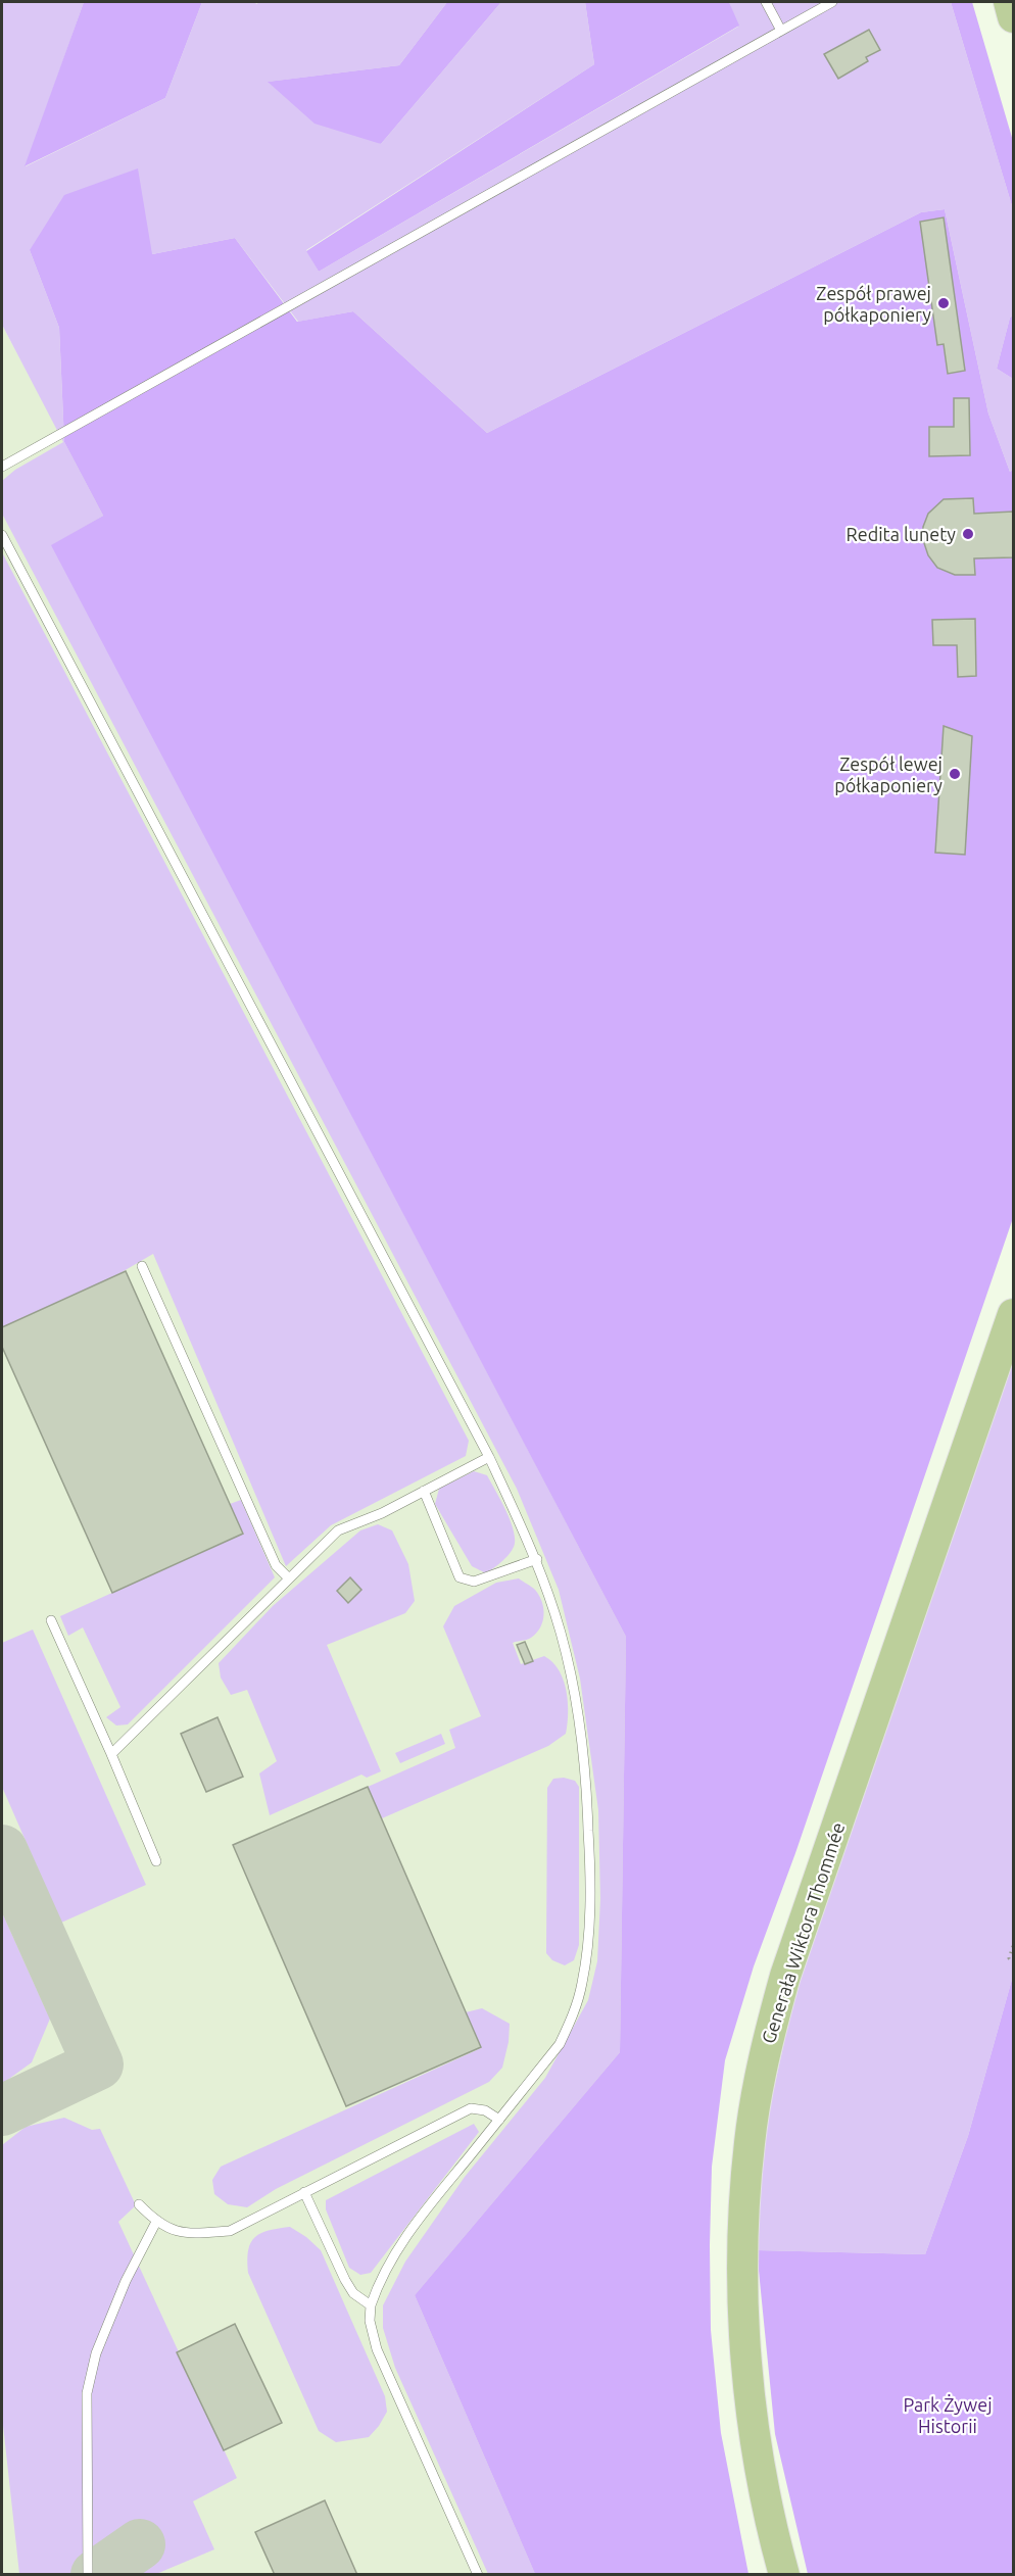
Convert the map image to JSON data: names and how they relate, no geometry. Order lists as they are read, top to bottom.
{
  "streets": {
    "main road": ["Generała Wiktora Thommée"]
  },
  "parks": ["Park Żywej Historii"],
  "places": ["Zespół prawej półkaponiery", "Redita lunety", "Zespół lewej półkaponiery"]
}
